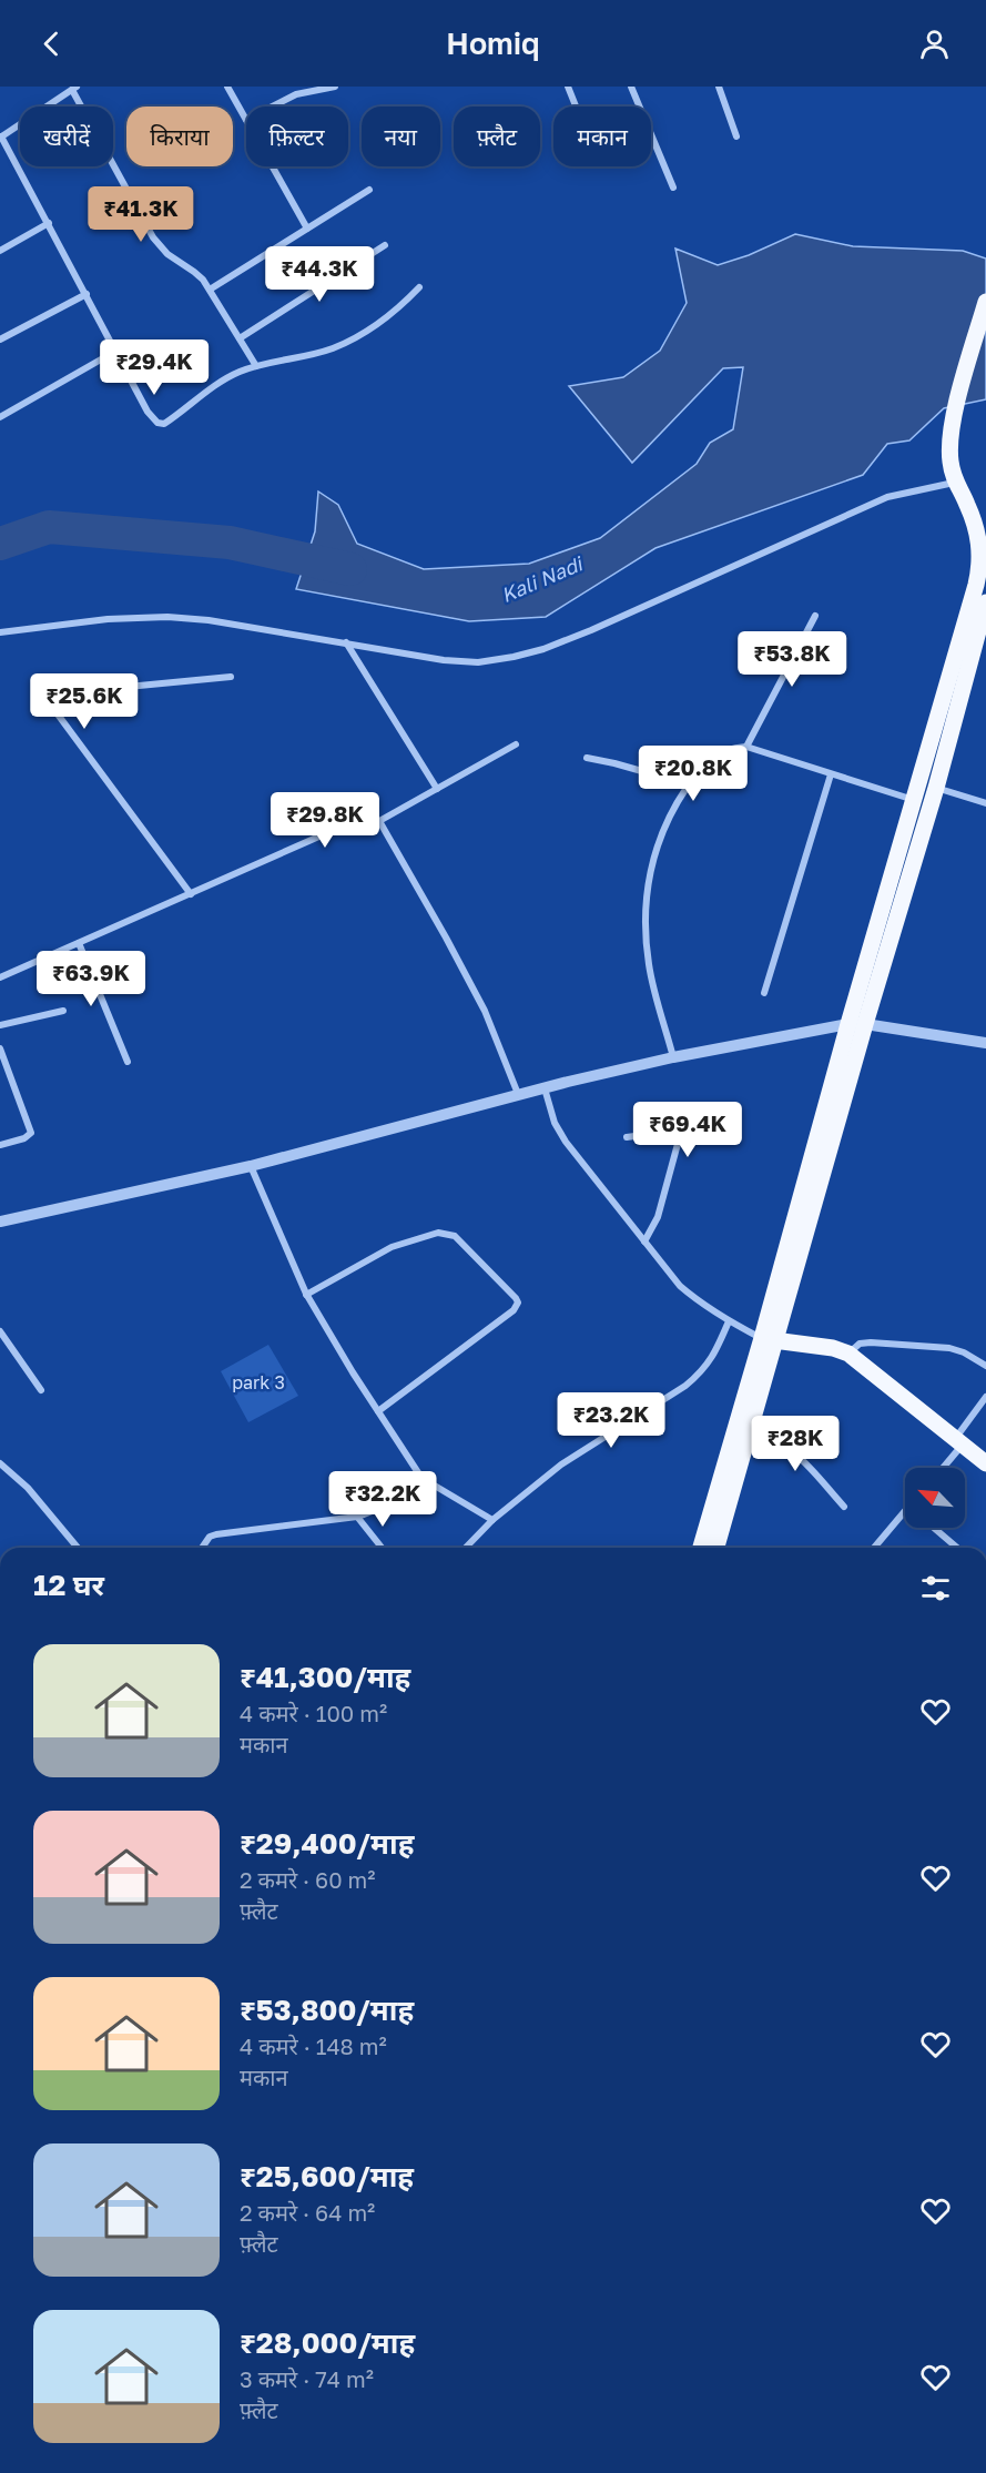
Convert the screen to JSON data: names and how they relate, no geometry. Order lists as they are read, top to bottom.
{
  "water": ["Kali Nadi"],
  "parks": ["park 3"],
  "north": "top left",
  "page": {
    "header": "Homiq",
    "chip": [
      "खरीदें",
      "किराया",
      "फ़िल्टर",
      "नया",
      "फ़्लैट",
      "मकान"
    ],
    "price": [
      "₹41.3K",
      "₹44.3K",
      "₹29.4K",
      "₹53.8K",
      "₹25.6K",
      "₹20.8K",
      "₹29.8K",
      "₹63.9K",
      "₹69.4K",
      "₹23.2K",
      "₹28K",
      "₹32.2K"
    ],
    "heading": "12 घर",
    "list": [
      {
        "name": "₹41,300/माह",
        "note": "4 कमरे · 100 m² · मकान"
      },
      {
        "name": "₹29,400/माह",
        "note": "2 कमरे · 60 m² · फ़्लैट"
      },
      {
        "name": "₹53,800/माह",
        "note": "4 कमरे · 148 m² · मकान"
      },
      {
        "name": "₹25,600/माह",
        "note": "2 कमरे · 64 m² · फ़्लैट"
      },
      {
        "name": "₹28,000/माह",
        "note": "3 कमरे · 74 m² · फ़्लैट"
      }
    ]
  }
}
